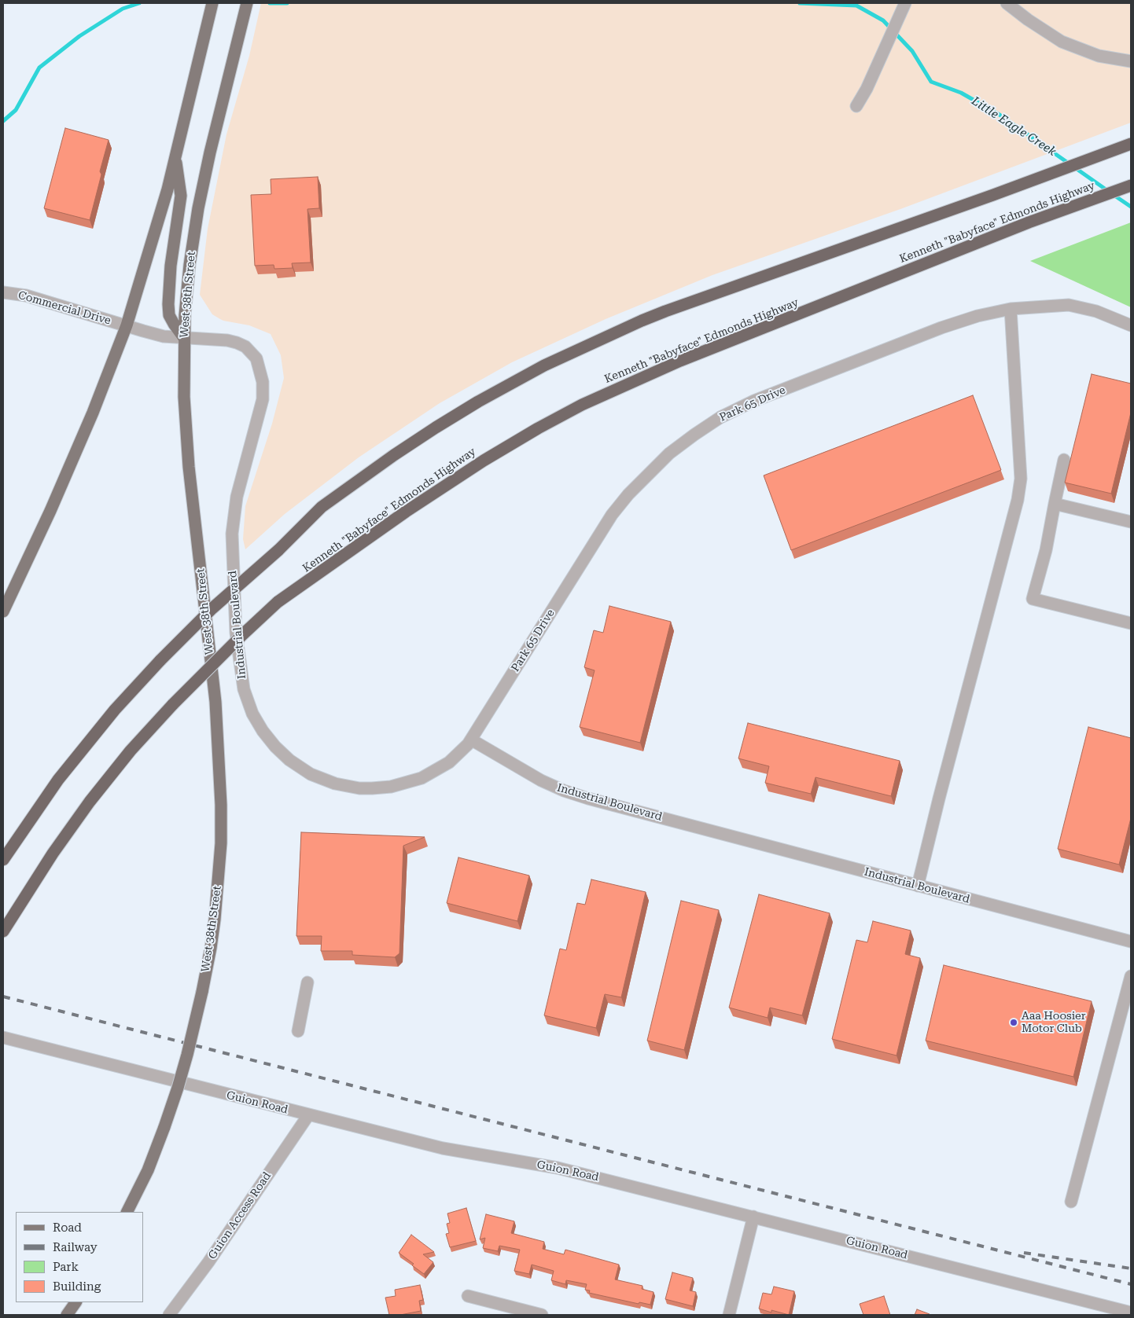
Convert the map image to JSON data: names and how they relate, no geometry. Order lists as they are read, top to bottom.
{
  "streets": {
    "highway": ["Kenneth \"Babyface\" Edmonds Highway"],
    "main road": ["West 38th Street"],
    "street": [
      "Commercial Drive",
      "Park 65 Drive",
      "Industrial Boulevard",
      "Guion Road",
      "Guion Access Road"
    ]
  },
  "crossings": [
    ["West 38th Street", "Industrial Boulevard"],
    ["Commercial Drive", "Industrial Boulevard"],
    ["Park 65 Drive", "Industrial Boulevard"],
    ["Guion Road", "Guion Access Road"]
  ],
  "water": ["Little Eagle Creek"],
  "places": ["Aaa Hoosier Motor Club"],
  "legend": [
    "Road",
    "Railway",
    "Park",
    "Building"
  ]
}
